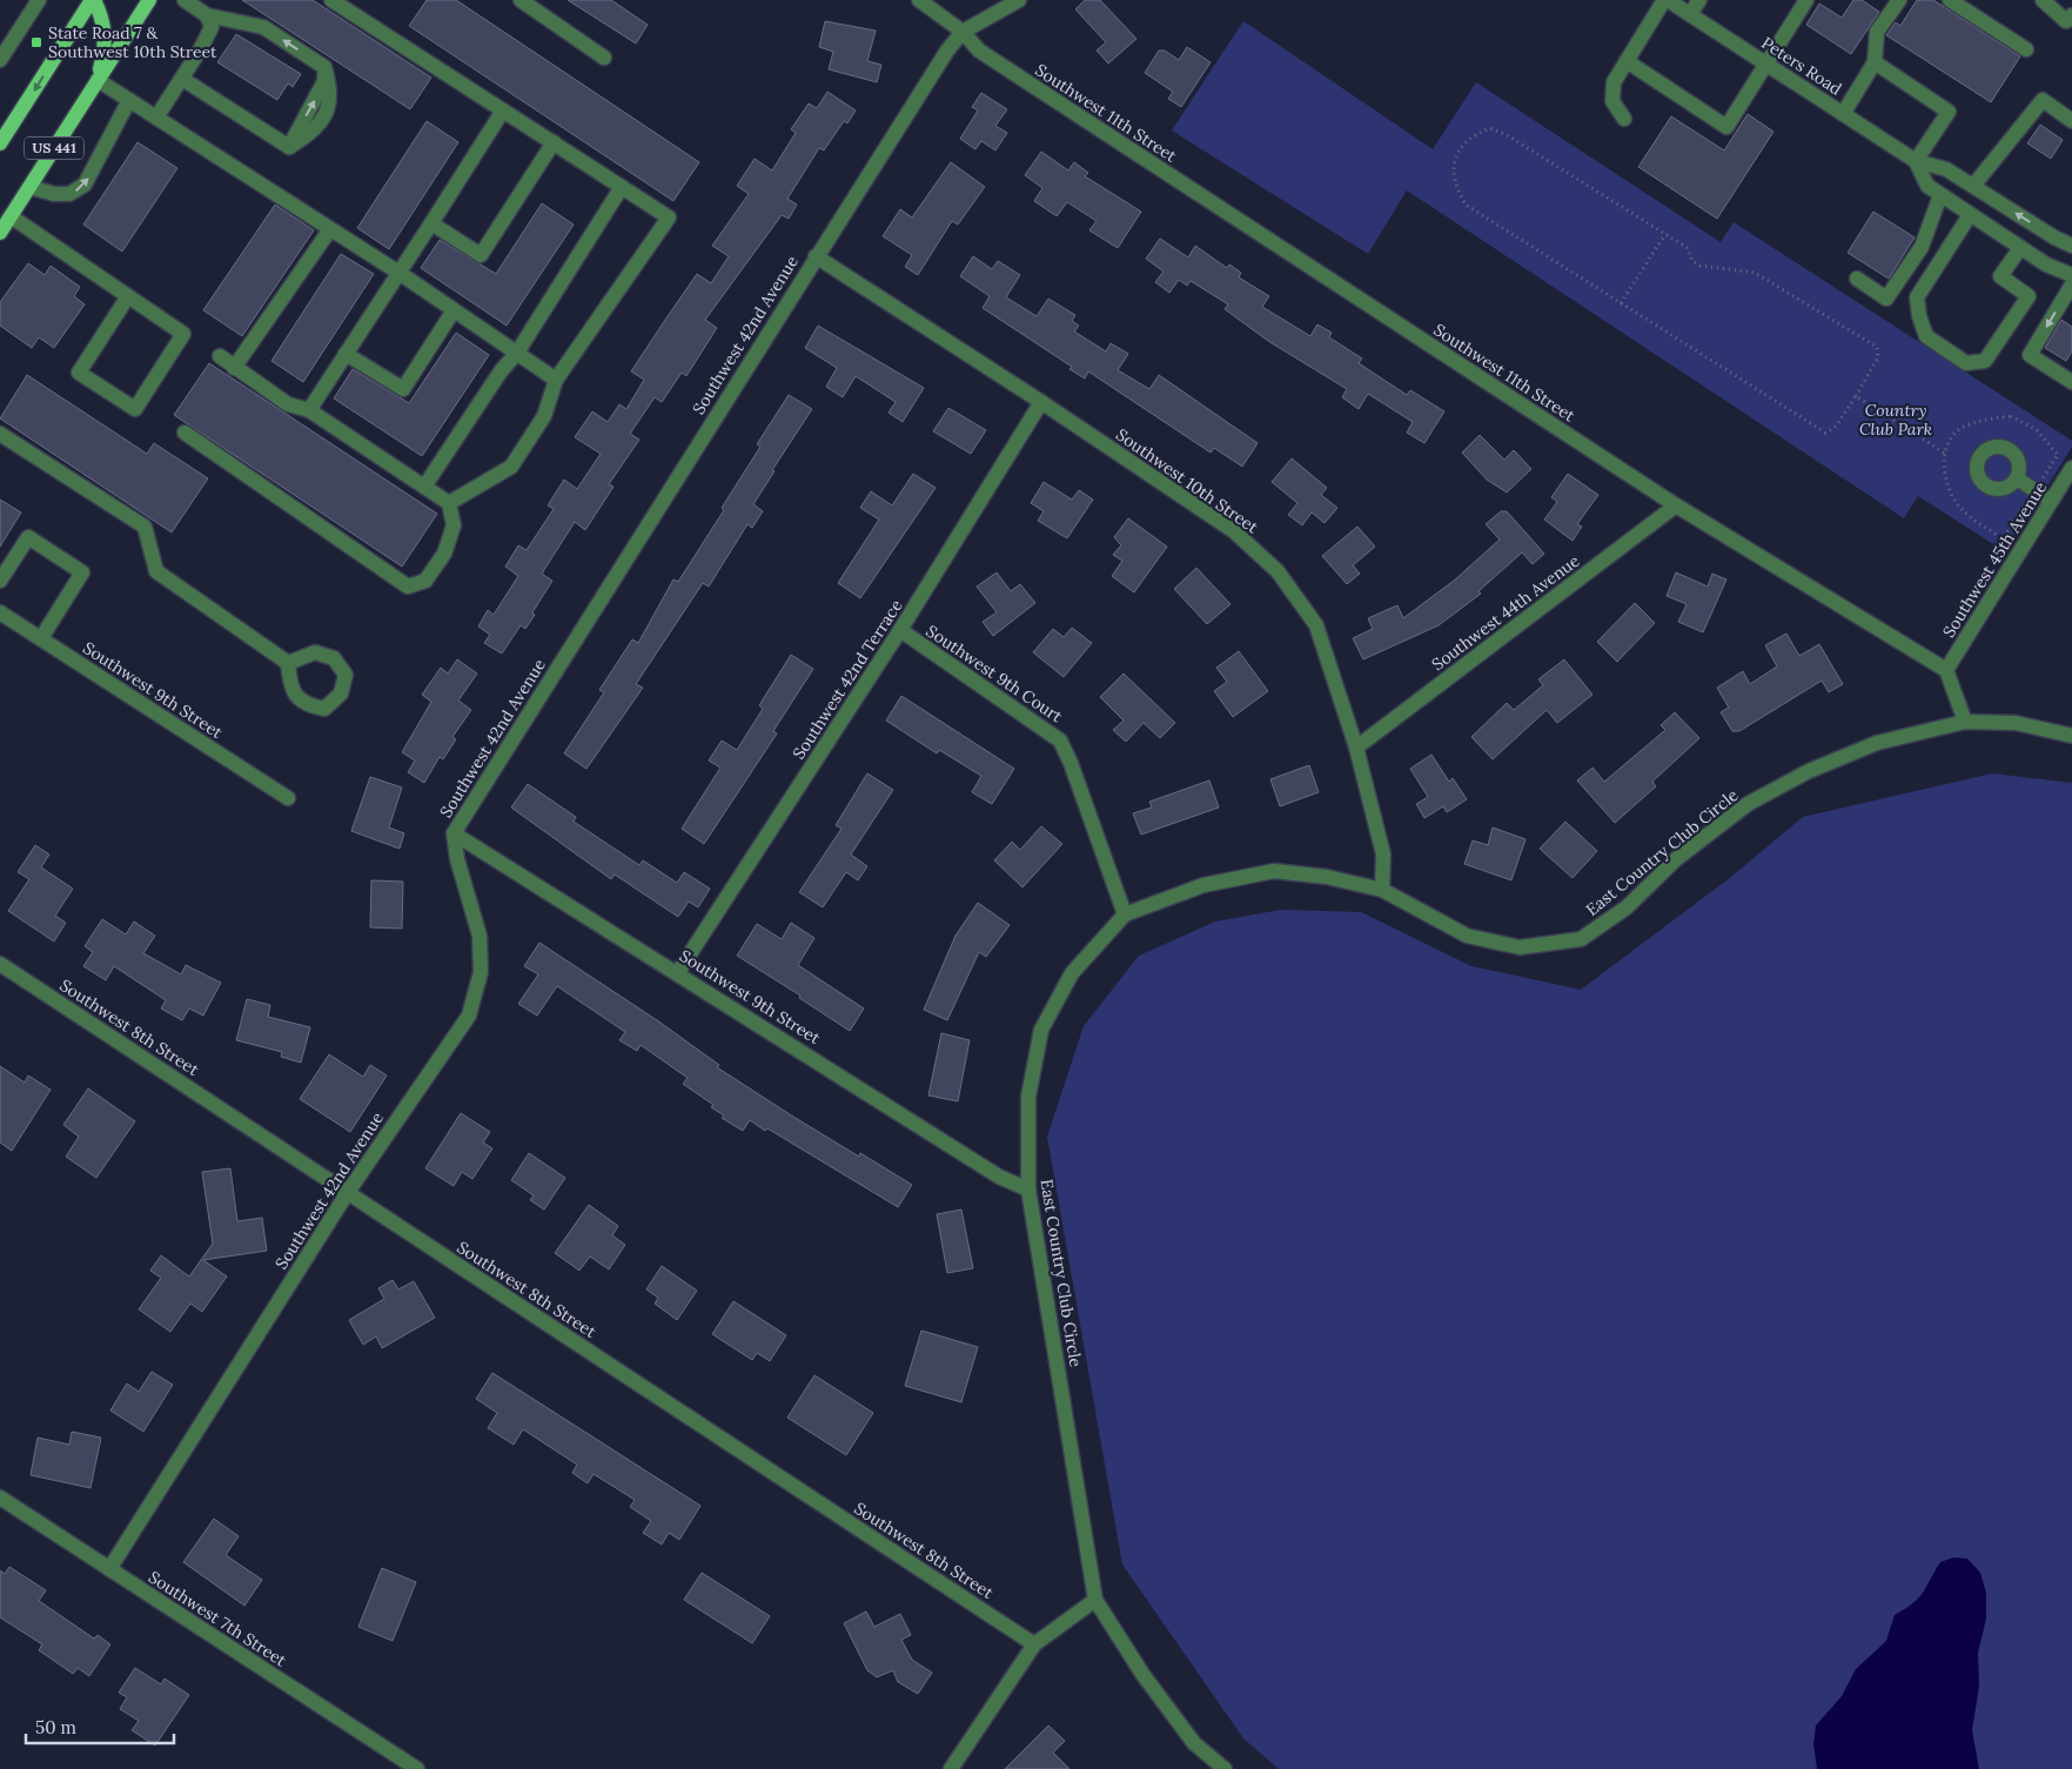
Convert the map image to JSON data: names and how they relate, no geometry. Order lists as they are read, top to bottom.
{
  "streets": {
    "main road": ["US 441"],
    "street": [
      "Peters Road",
      "Southwest 11th Street",
      "Southwest 42nd Avenue",
      "Southwest 10th Street",
      "Southwest 45th Avenue",
      "Southwest 44th Avenue",
      "Southwest 9th Court",
      "Southwest 42nd Terrace",
      "Southwest 9th Street",
      "East Country Club Circle",
      "Southwest 8th Street",
      "Southwest 7th Street"
    ]
  },
  "crossings": [
    ["Southwest 11th Street", "Southwest 42nd Avenue"],
    ["Southwest 11th Street", "Southwest 45th Avenue"],
    ["Southwest 11th Street", "Southwest 44th Avenue"],
    ["Southwest 42nd Avenue", "Southwest 10th Street"],
    ["Southwest 42nd Avenue", "Southwest 9th Street"],
    ["Southwest 42nd Avenue", "Southwest 8th Street"],
    ["Southwest 42nd Avenue", "Southwest 7th Street"],
    ["Southwest 10th Street", "Southwest 44th Avenue"],
    ["Southwest 10th Street", "Southwest 42nd Terrace"],
    ["Southwest 10th Street", "East Country Club Circle"],
    ["Southwest 9th Court", "Southwest 42nd Terrace"],
    ["Southwest 9th Court", "East Country Club Circle"],
    ["Southwest 42nd Terrace", "Southwest 9th Street"],
    ["Southwest 9th Street", "East Country Club Circle"]
  ],
  "parks": ["Country Club Park"],
  "places": {
    "transit": ["State Road 7 & Southwest 10th Street"]
  },
  "scale_bar": "50 m"
}
